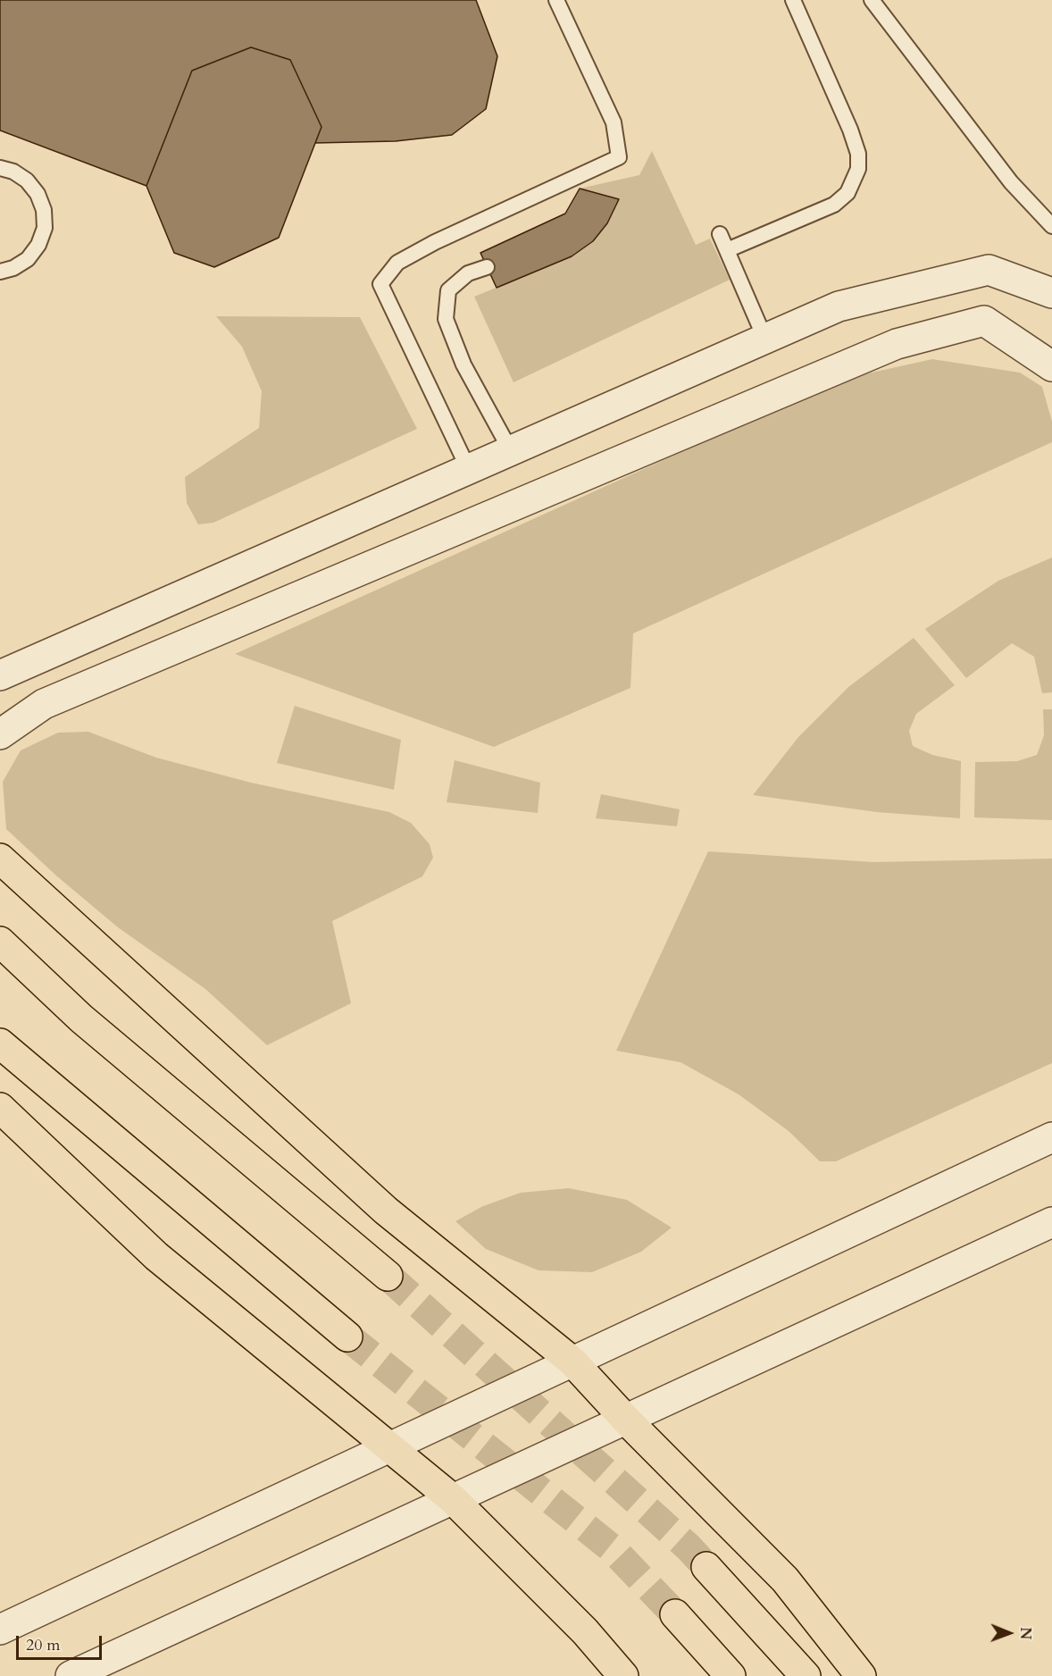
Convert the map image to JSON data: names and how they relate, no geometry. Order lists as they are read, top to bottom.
{
  "scale_bar": "20 m",
  "north": "right"
}
